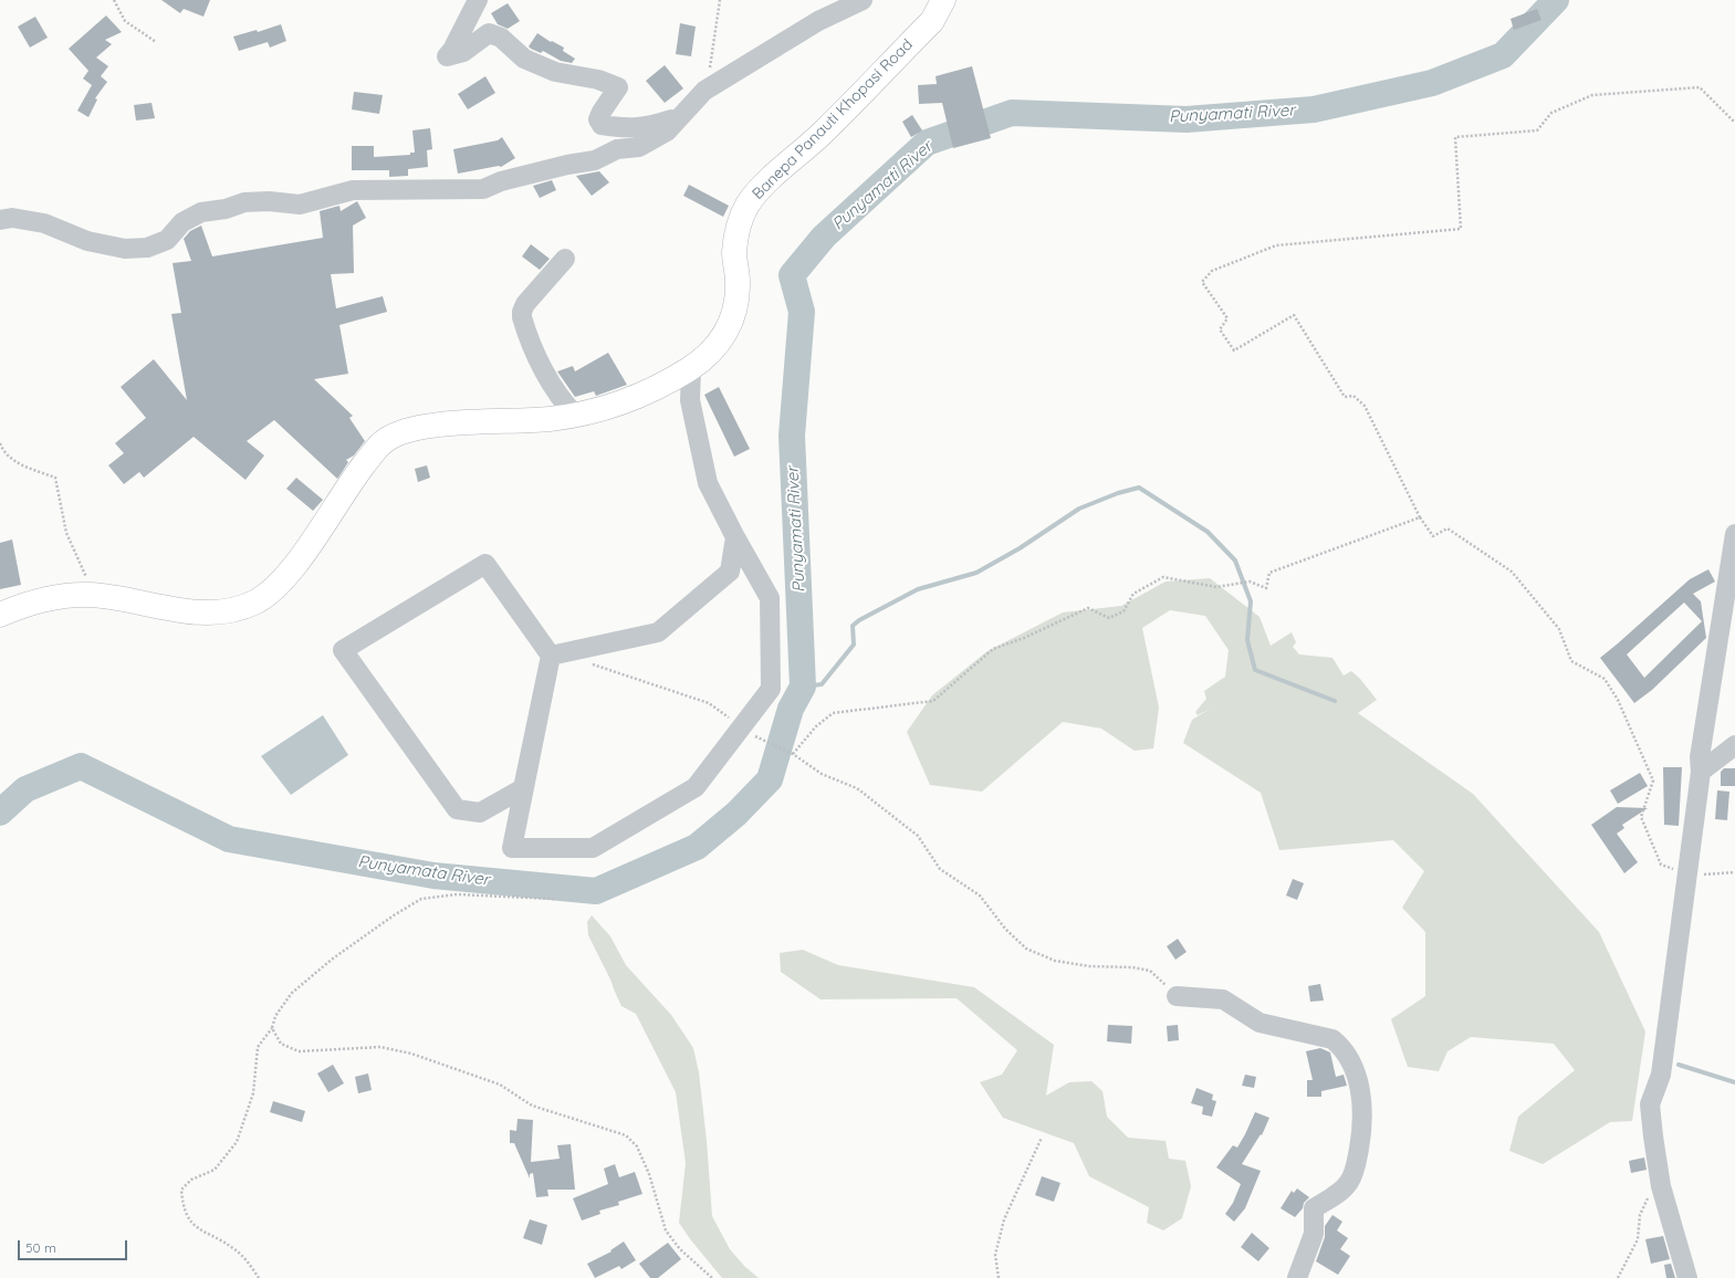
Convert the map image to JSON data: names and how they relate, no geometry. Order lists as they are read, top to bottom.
{
  "streets": {
    "main road": ["Banepa Panauti Khopasi Road"]
  },
  "water": ["Punyamati River", "Punyamata River"],
  "scale_bar": "50 m"
}
